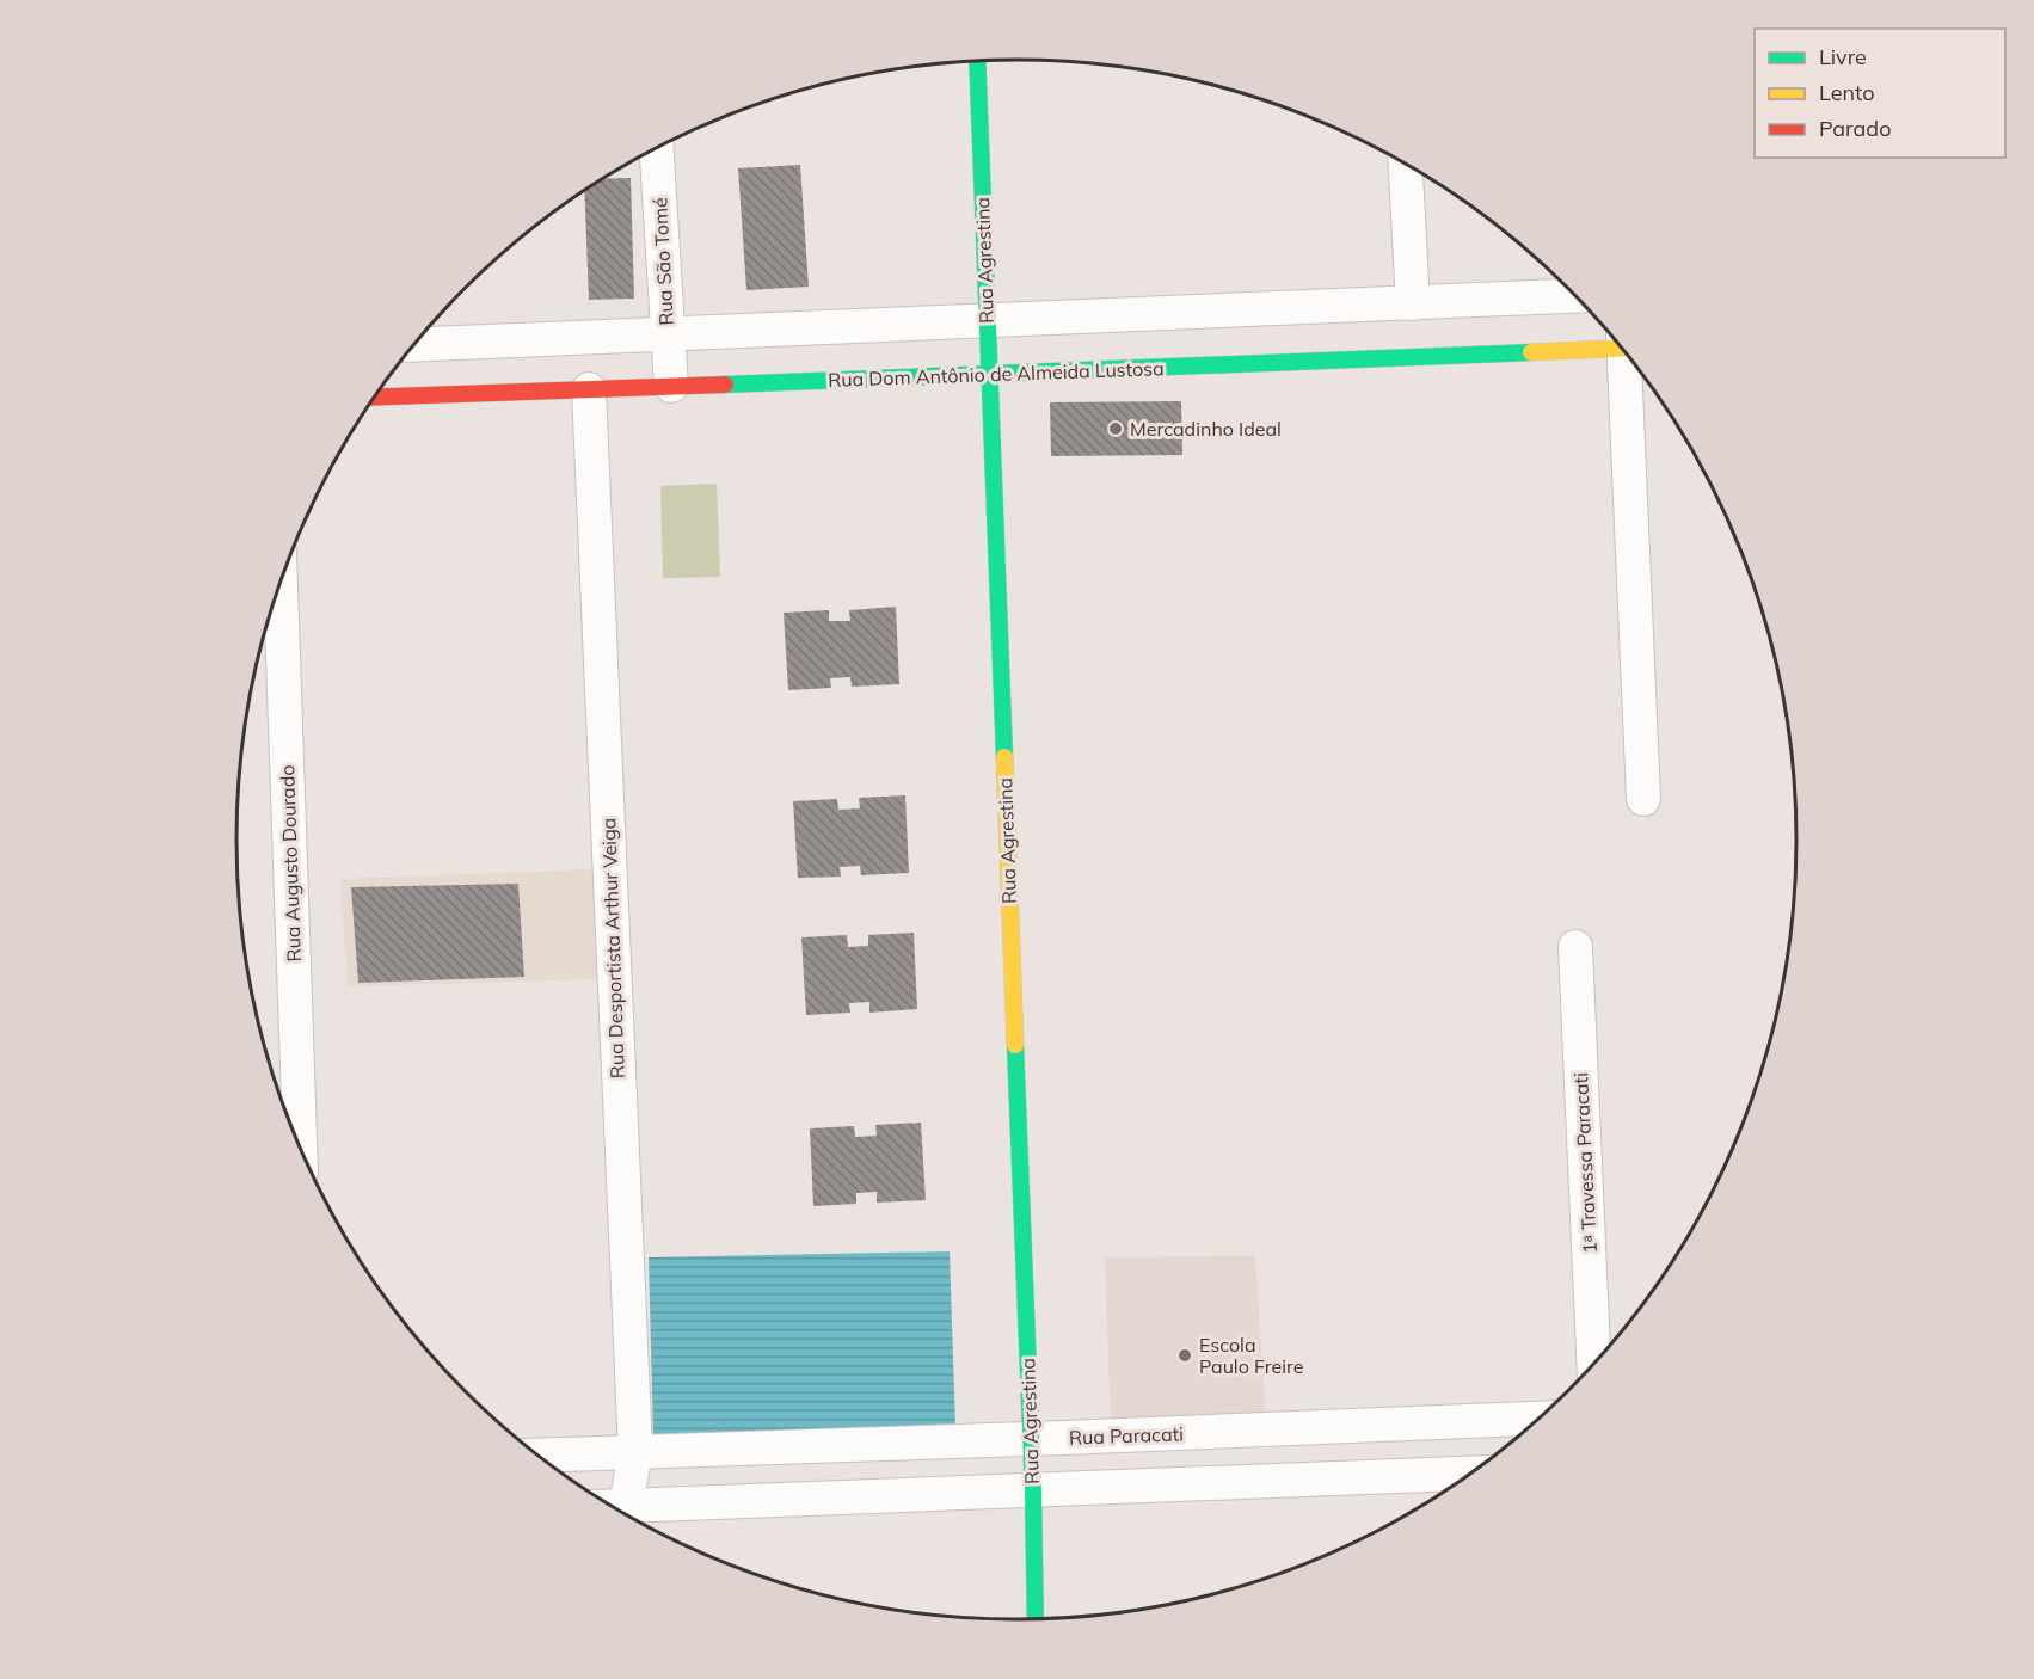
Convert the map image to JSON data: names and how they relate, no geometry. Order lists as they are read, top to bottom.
{
  "streets": {
    "street": [
      "Rua Agrestina",
      "Rua São Tomé",
      "Rua Dom Antônio de Almeida Lustosa",
      "Rua Augusto Dourado",
      "Rua Desportista Arthur Veiga",
      "1ᵃ Travessa Paracati",
      "Rua Paracati"
    ]
  },
  "crossings": [
    ["Rua Agrestina", "Rua Dom Antônio de Almeida Lustosa"],
    ["Rua Agrestina", "Rua Paracati"],
    ["Rua São Tomé", "Rua Dom Antônio de Almeida Lustosa"],
    ["Rua Dom Antônio de Almeida Lustosa", "Rua Desportista Arthur Veiga"],
    ["Rua Desportista Arthur Veiga", "Rua Paracati"]
  ],
  "places": ["Mercadinho Ideal", "Escola Paulo Freire"],
  "legend": ["Livre", "Lento", "Parado"]
}
